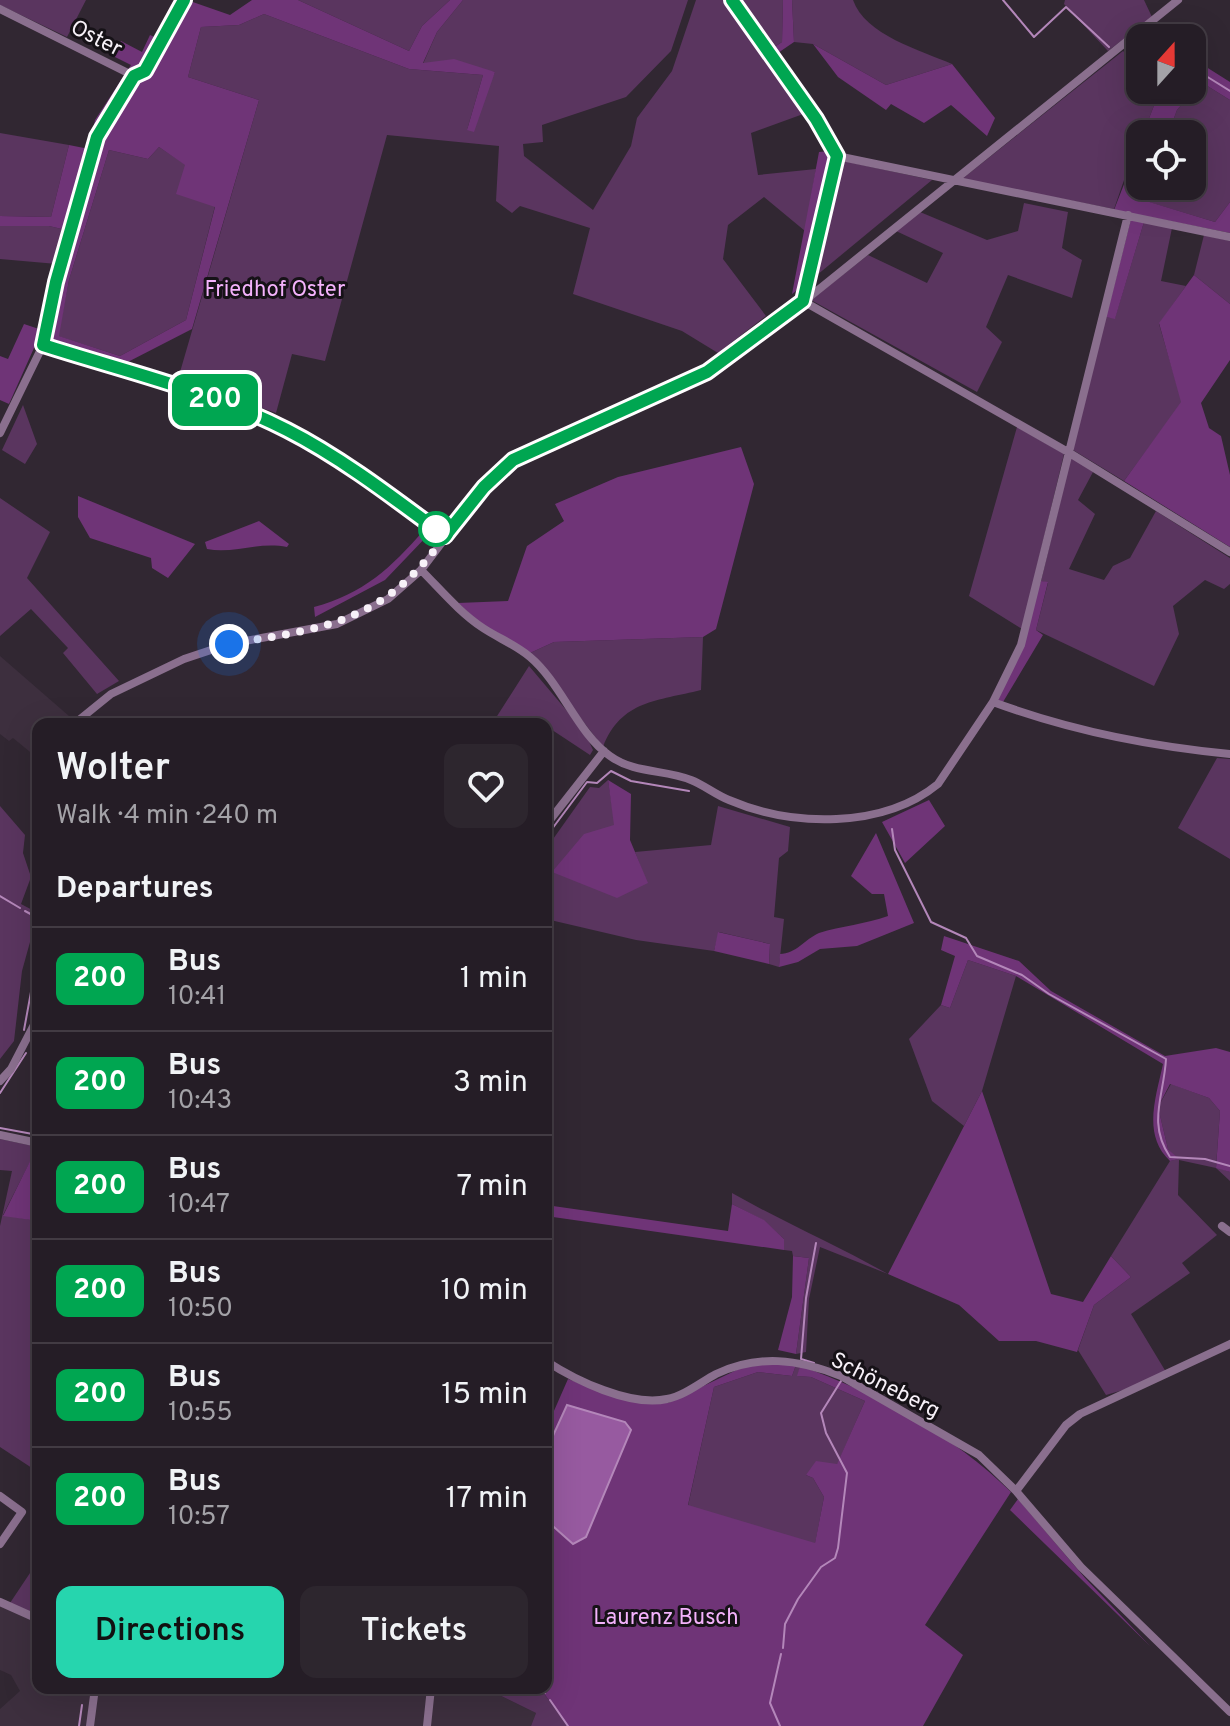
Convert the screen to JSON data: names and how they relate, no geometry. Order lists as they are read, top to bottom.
{
  "streets": {
    "street": ["Oster", "Schöneberg"]
  },
  "parks": ["Friedhof Oster", "Laurenz Busch"],
  "lines": ["bus line 200"],
  "north": "top",
  "page": {
    "on_map": "200",
    "heading": [
      ["Wolter", "Walk · 4 min · 240 m"],
      "Departures"
    ],
    "list": [
      {
        "mark": "200",
        "name": "Bus",
        "note": "10:41",
        "value": "1 min"
      },
      {
        "mark": "200",
        "name": "Bus",
        "note": "10:43",
        "value": "3 min"
      },
      {
        "mark": "200",
        "name": "Bus",
        "note": "10:47",
        "value": "7 min"
      },
      {
        "mark": "200",
        "name": "Bus",
        "note": "10:50",
        "value": "10 min"
      },
      {
        "mark": "200",
        "name": "Bus",
        "note": "10:55",
        "value": "15 min"
      },
      {
        "mark": "200",
        "name": "Bus",
        "note": "10:57",
        "value": "17 min"
      }
    ],
    "buttons": ["Directions", "Tickets"]
  }
}
